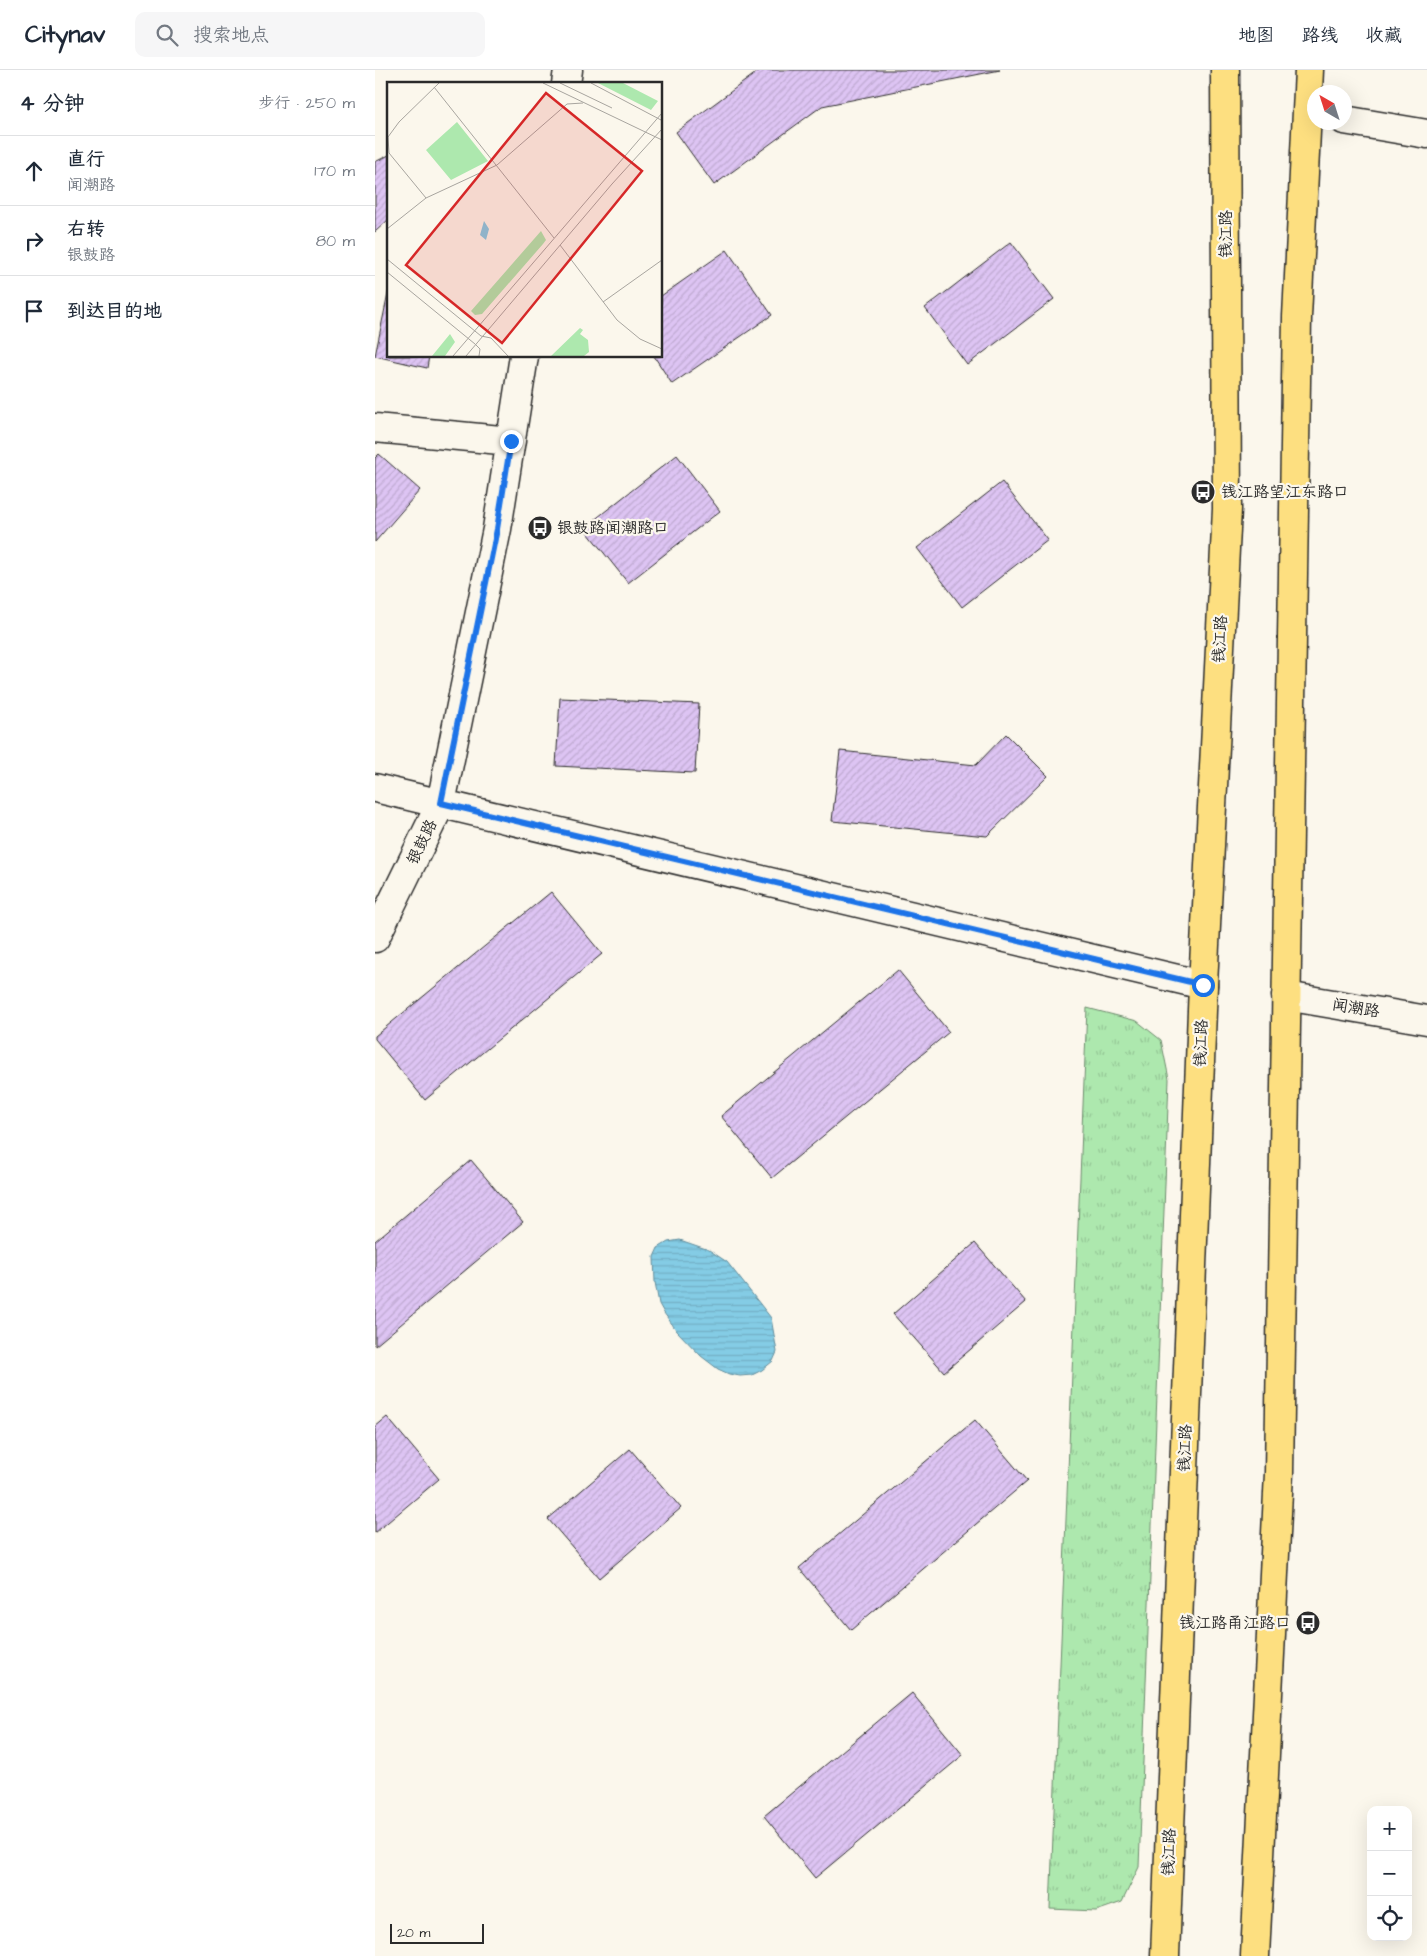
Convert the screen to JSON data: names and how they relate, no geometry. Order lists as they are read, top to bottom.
{
  "streets": {
    "main road": ["钱江路"],
    "street": ["银鼓路", "闻潮路"]
  },
  "places": {
    "bus stop": ["钱江路望江东路口", "银鼓路闻潮路口", "钱江路甬江路口"]
  },
  "scale_bar": "20 m",
  "north": "top left",
  "page": {
    "header": "Citynav",
    "search": "搜索地点",
    "nav": ["地图", "路线", "收藏"],
    "heading": ["4 分钟", "步行 · 250 m"],
    "list": [
      ["直行", "闻潮路", "170 m"],
      ["右转", "银鼓路", "80 m"],
      "到达目的地"
    ],
    "map_buttons": ["+", "−"],
    "scale": "20 m"
  }
}
